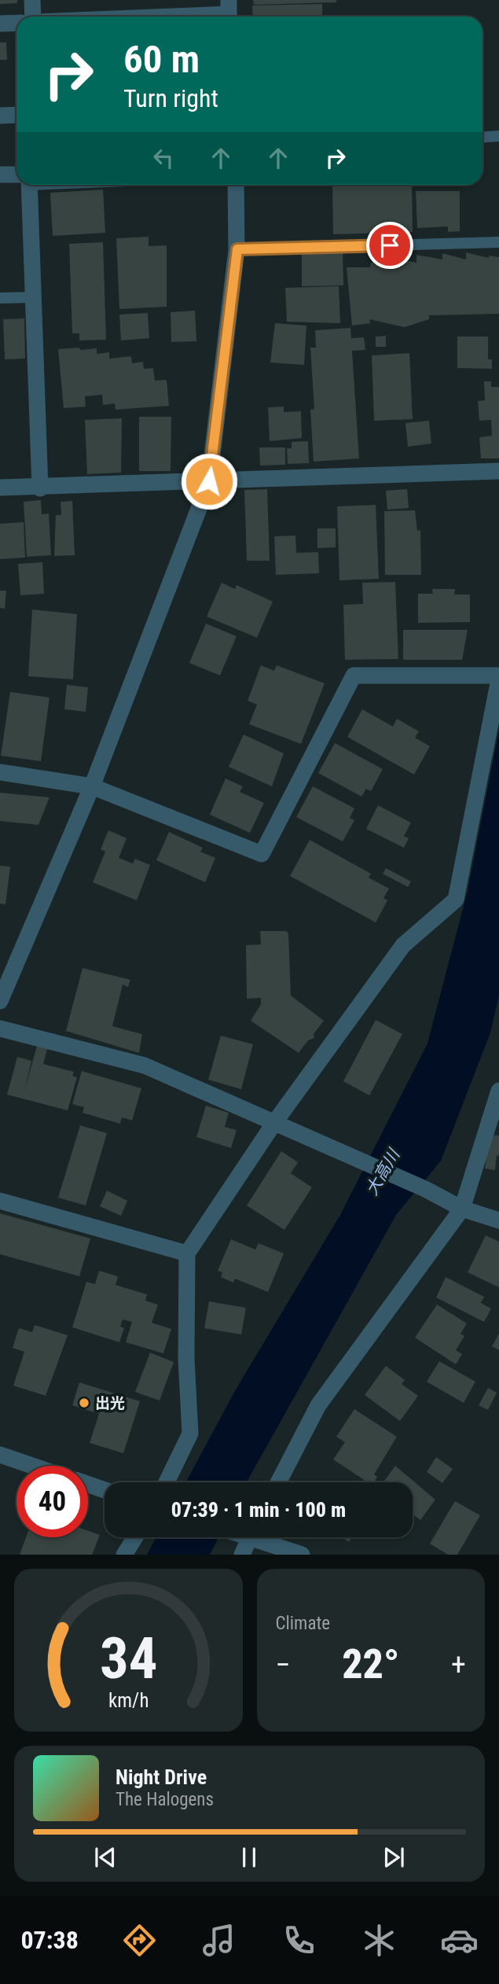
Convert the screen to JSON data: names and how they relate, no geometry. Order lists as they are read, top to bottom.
{
  "water": ["大高川"],
  "places": ["出光"],
  "page": {
    "turn": ["60 m", "Turn right"],
    "limit": "40",
    "trip": "07:39 · 1 min · 100 m",
    "tile": "Climate",
    "heat": ["−", "22°", "+"],
    "song": ["Night Drive", "The Halogens"],
    "tabs": "07:38",
    "gauge": ["34", "km/h"]
  }
}
